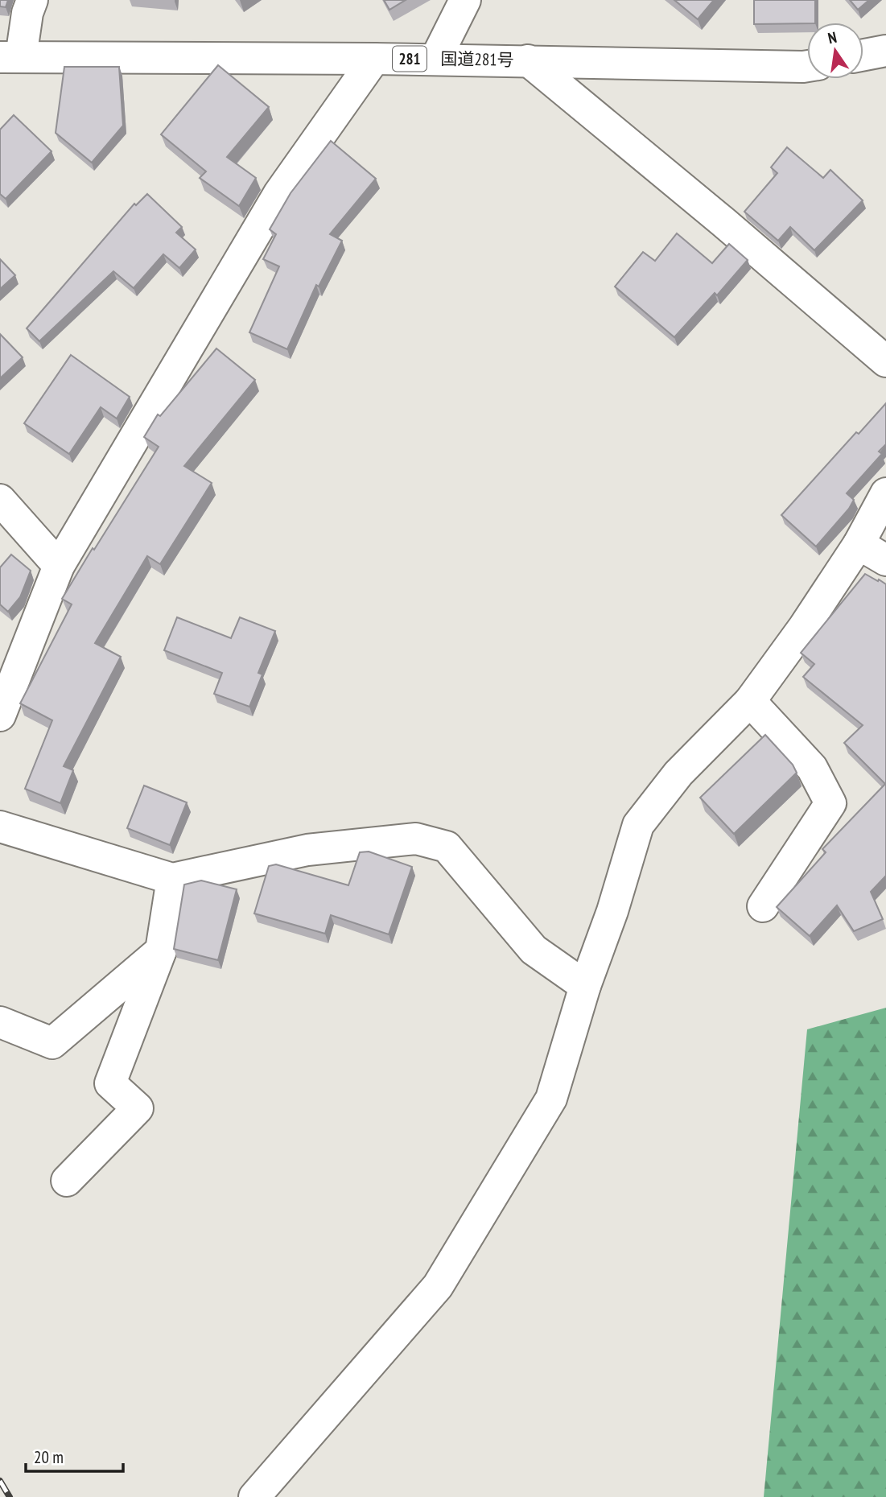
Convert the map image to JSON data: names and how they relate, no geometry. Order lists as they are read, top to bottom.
{
  "streets": {
    "main road": ["281", "国道281号"]
  },
  "scale_bar": "20 m",
  "north": "top"
}
